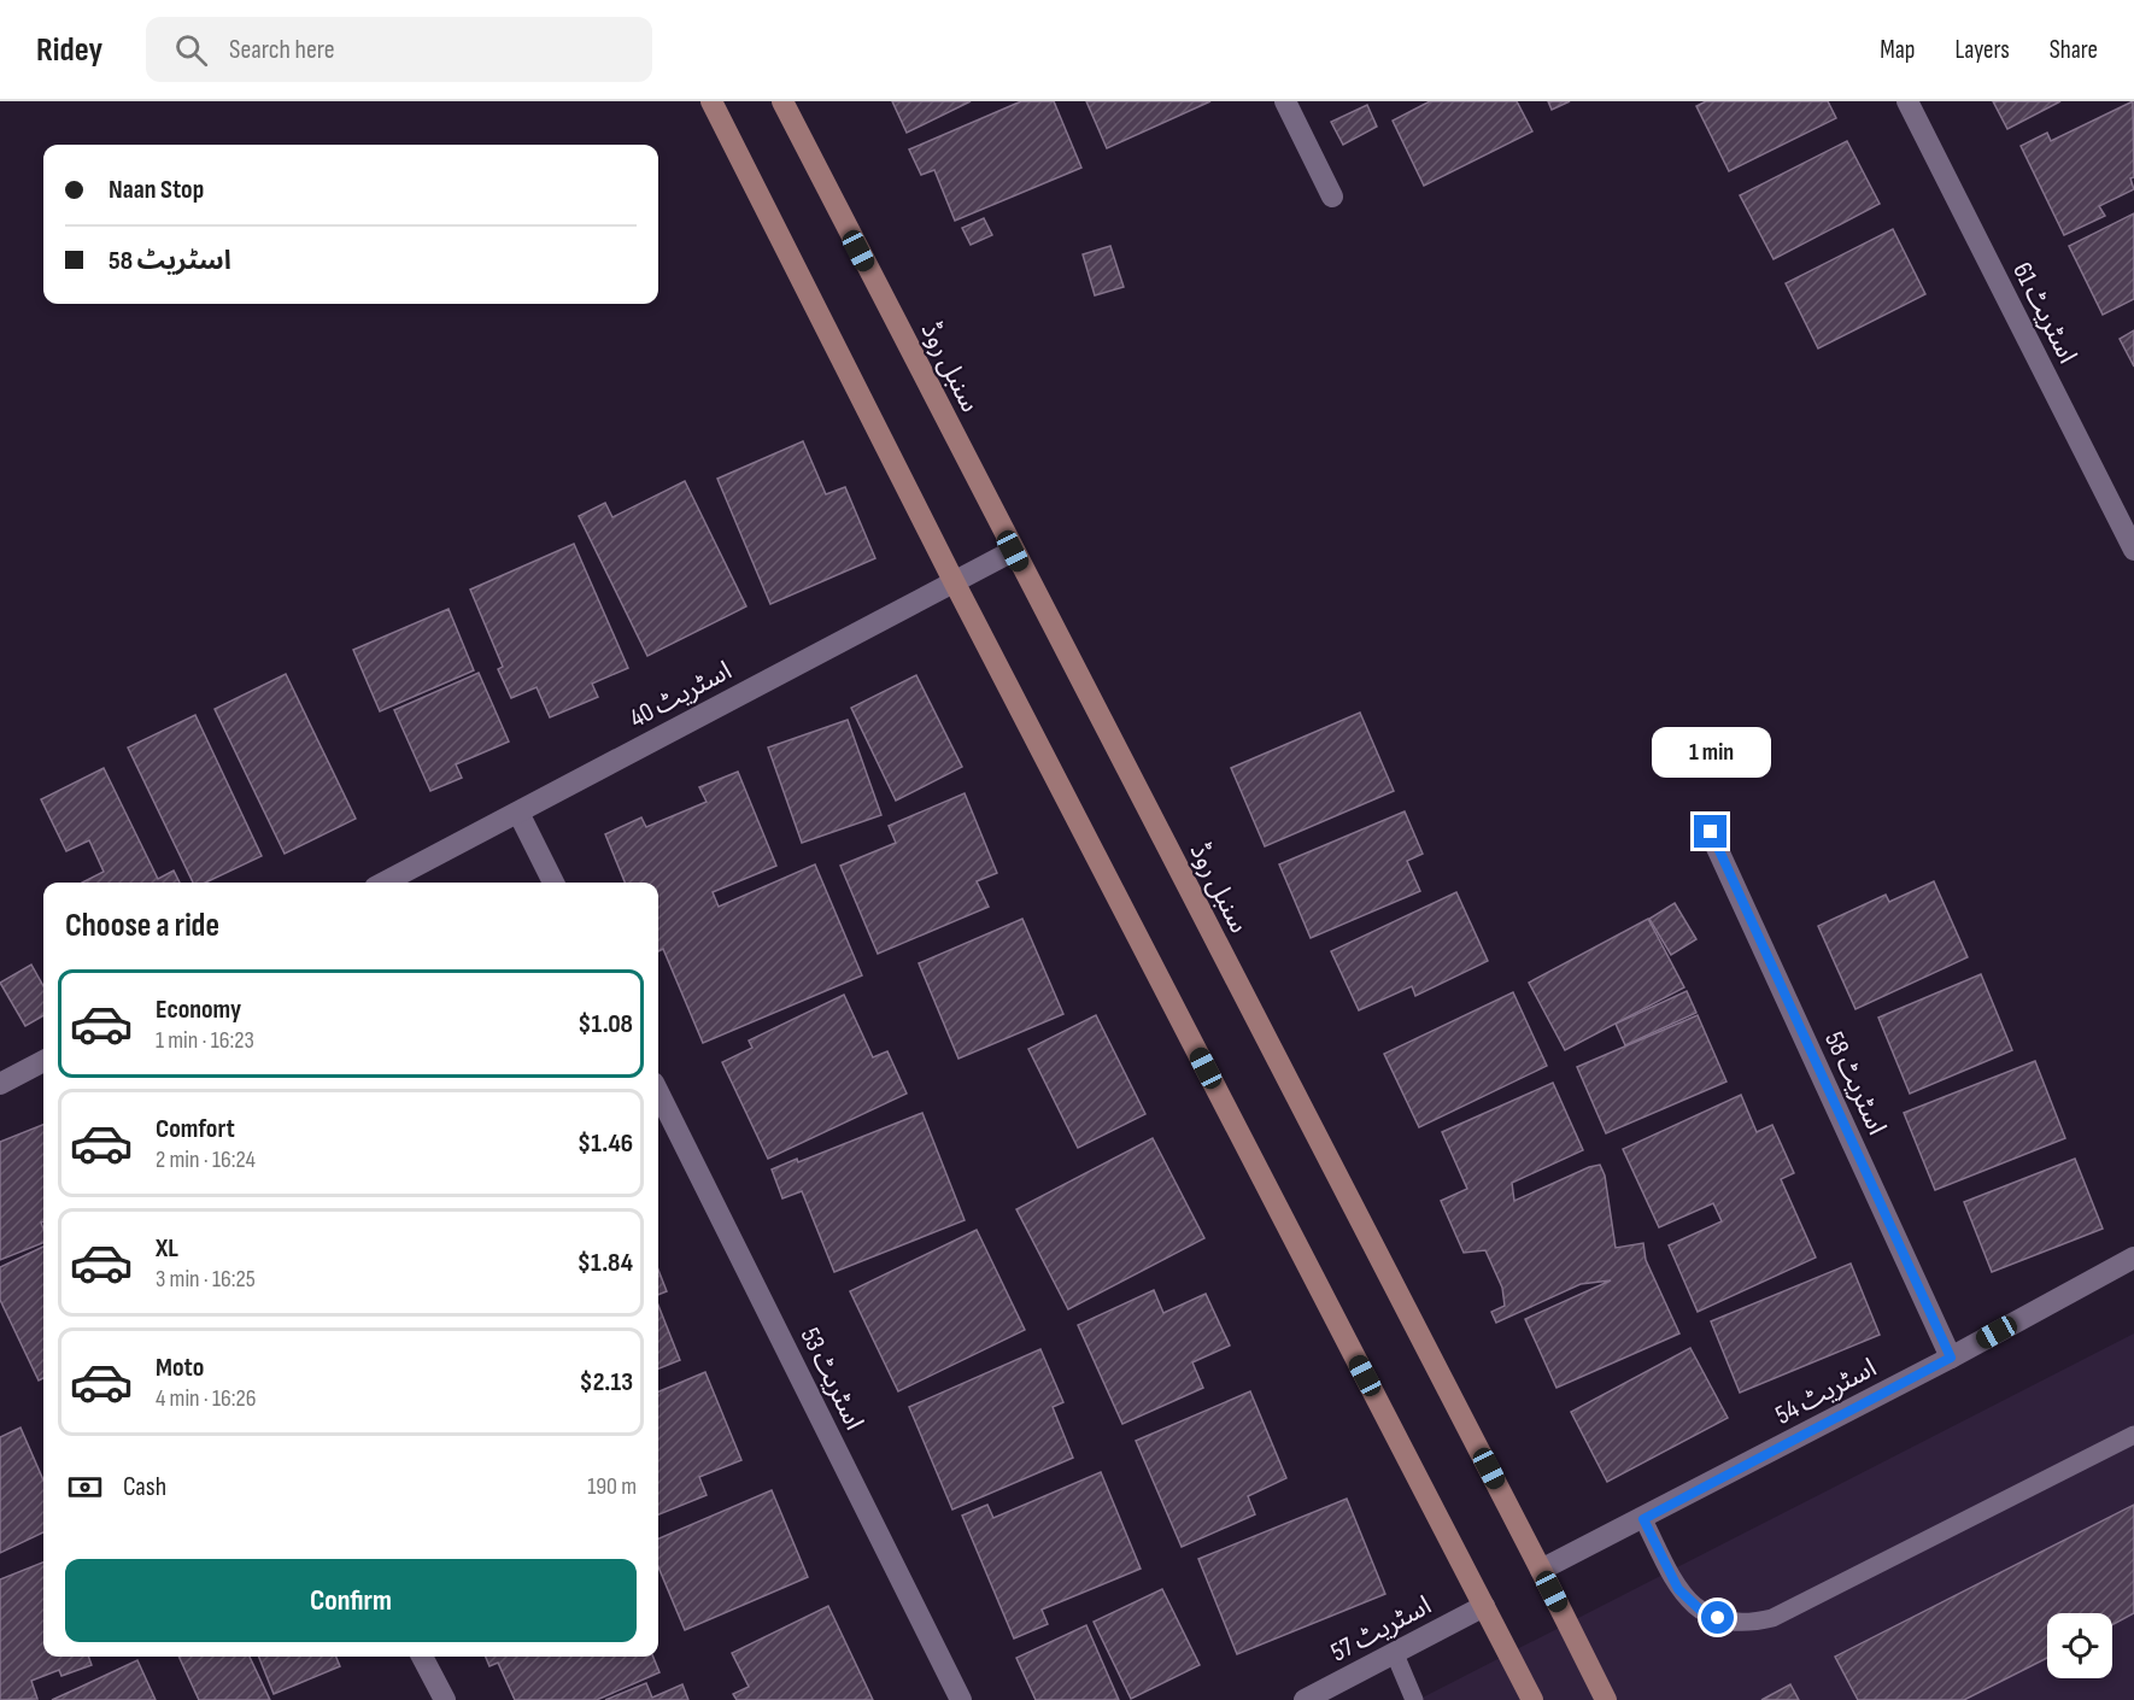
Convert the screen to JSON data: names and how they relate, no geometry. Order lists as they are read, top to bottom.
{
  "streets": {
    "street": [
      "اسٹریٹ 61",
      "سنبل روڈ",
      "اسٹریٹ 40",
      "اسٹریٹ 58",
      "اسٹریٹ 53",
      "اسٹریٹ 54",
      "اسٹریٹ 57"
    ]
  },
  "crossings": [
    ["سنبل روڈ", "اسٹریٹ 40"],
    ["سنبل روڈ", "اسٹریٹ 54"],
    ["اسٹریٹ 58", "اسٹریٹ 54"]
  ],
  "page": {
    "header": "Ridey",
    "search": "Search here",
    "nav": ["Map", "Layers", "Share"],
    "banner": ["Naan Stop", "اسٹریٹ 58"],
    "bubble": "1 min",
    "heading": "Choose a ride",
    "list": [
      {
        "name": "Economy",
        "note": "1 min · 16:23",
        "value": "$1.08"
      },
      {
        "name": "Comfort",
        "note": "2 min · 16:24",
        "value": "$1.46"
      },
      {
        "name": "XL",
        "note": "3 min · 16:25",
        "value": "$1.84"
      },
      {
        "name": "Moto",
        "note": "4 min · 16:26",
        "value": "$2.13"
      }
    ],
    "pay": ["Cash", "190 m"],
    "buttons": "Confirm"
  }
}
